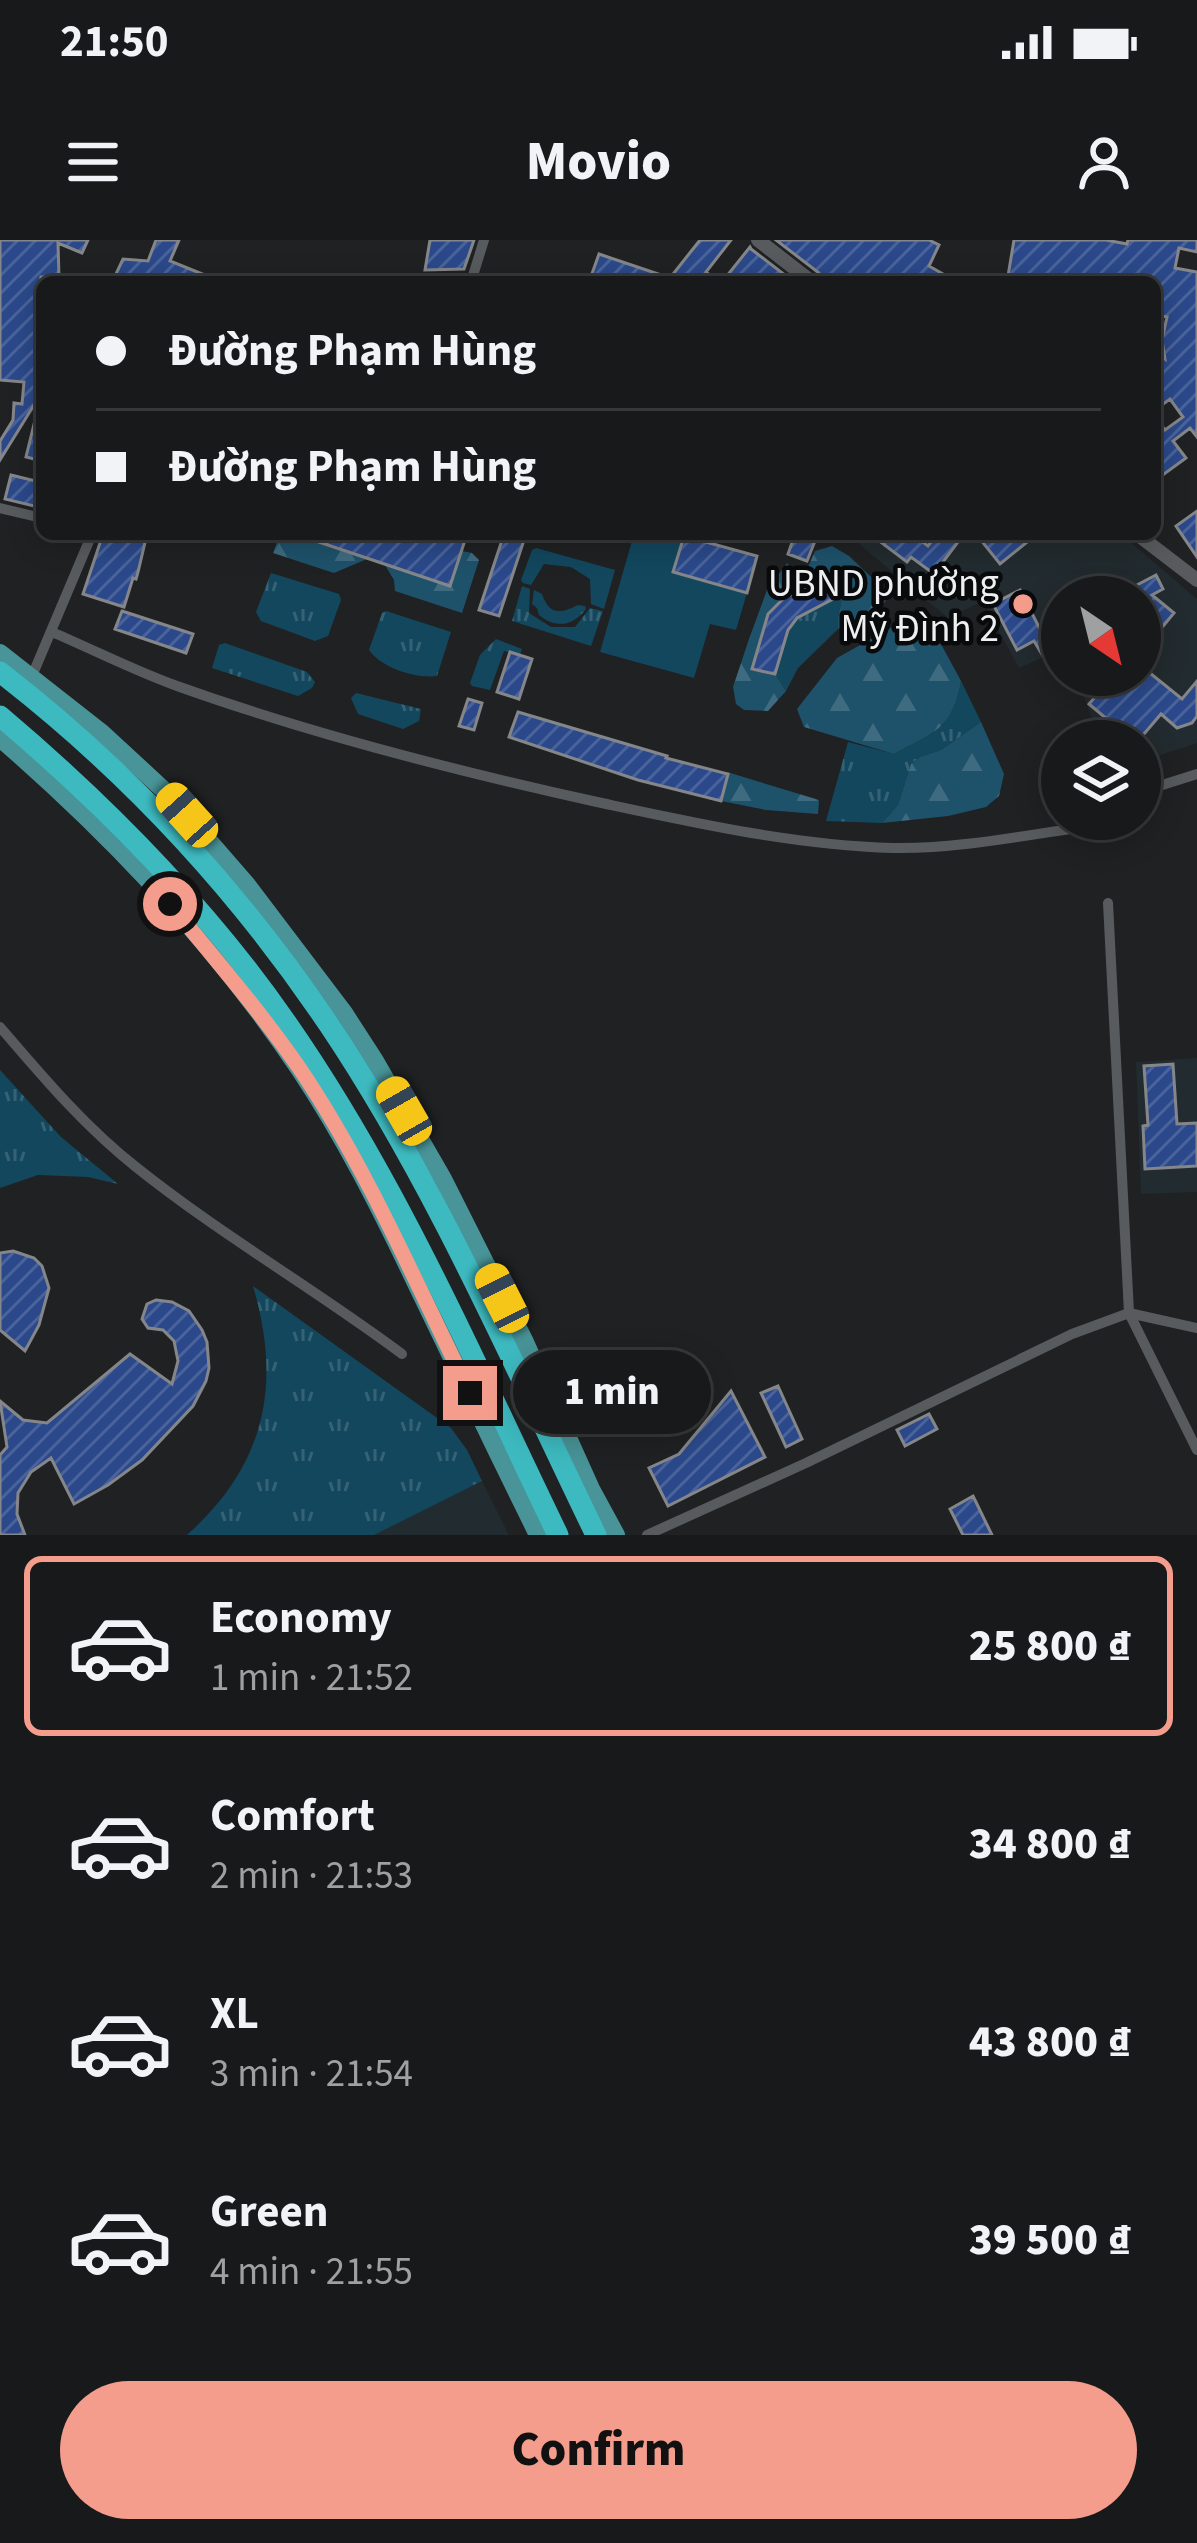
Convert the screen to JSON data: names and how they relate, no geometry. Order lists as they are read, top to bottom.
{
  "places": ["UBND phường Mỹ Đình 2"],
  "north": "bottom right",
  "page": {
    "status": "21:50",
    "header": "Movio",
    "banner": ["Đường Phạm Hùng", "Đường Phạm Hùng"],
    "bubble": "1 min",
    "list": [
      {
        "name": "Economy",
        "note": "1 min · 21:52",
        "value": "25 800 ₫"
      },
      {
        "name": "Comfort",
        "note": "2 min · 21:53",
        "value": "34 800 ₫"
      },
      {
        "name": "XL",
        "note": "3 min · 21:54",
        "value": "43 800 ₫"
      },
      {
        "name": "Green",
        "note": "4 min · 21:55",
        "value": "39 500 ₫"
      }
    ],
    "buttons": "Confirm"
  }
}
